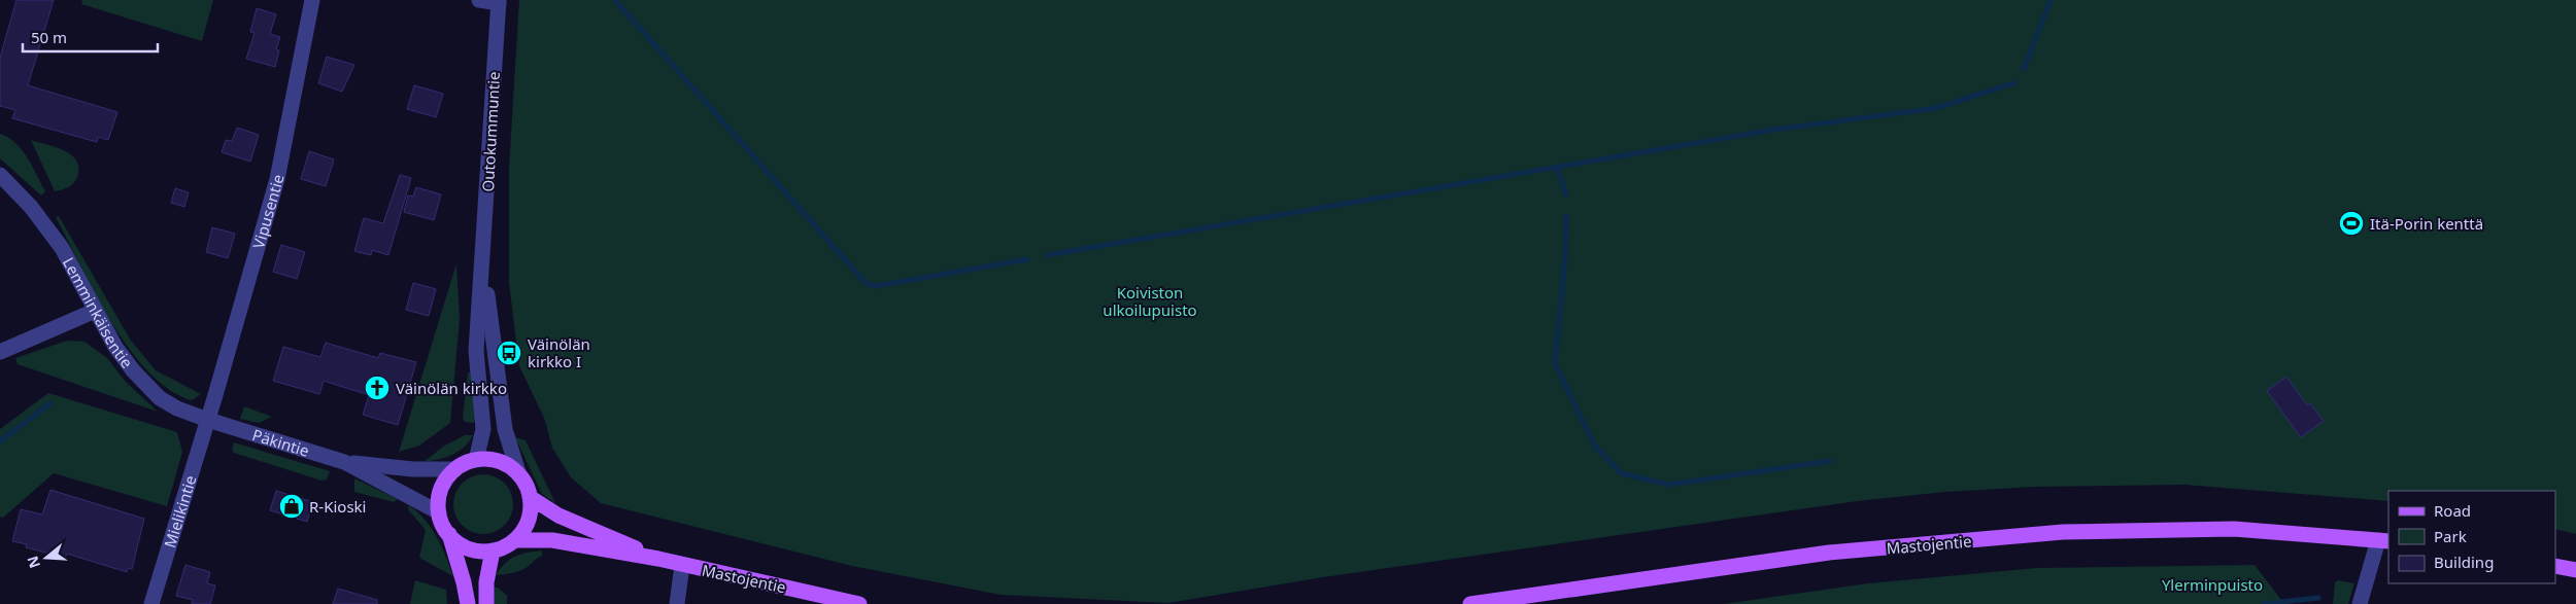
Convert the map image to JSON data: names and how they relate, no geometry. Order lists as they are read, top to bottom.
{
  "streets": {
    "main road": ["Mastojentie"],
    "street": [
      "Outokummuntie",
      "Vipusentie",
      "Lemminkäisentie",
      "Päkintie",
      "Mielikintie"
    ]
  },
  "crossings": [
    ["Outokummuntie", "Päkintie"],
    ["Outokummuntie", "Mastojentie"],
    ["Vipusentie", "Lemminkäisentie"],
    ["Vipusentie", "Päkintie"],
    ["Vipusentie", "Mielikintie"],
    ["Lemminkäisentie", "Päkintie"],
    ["Lemminkäisentie", "Mielikintie"],
    ["Päkintie", "Mielikintie"],
    ["Päkintie", "Mastojentie"]
  ],
  "parks": ["Koiviston ulkoilupuisto", "Ylerminpuisto"],
  "places": {
    "sports": ["Itä-Porin kenttä"],
    "bus stop": ["Väinölän kirkko I"],
    "church": ["Väinölän kirkko"],
    "shop": ["R-Kioski"]
  },
  "legend": ["Road", "Park", "Building"],
  "scale_bar": "50 m",
  "north": "left"
}
